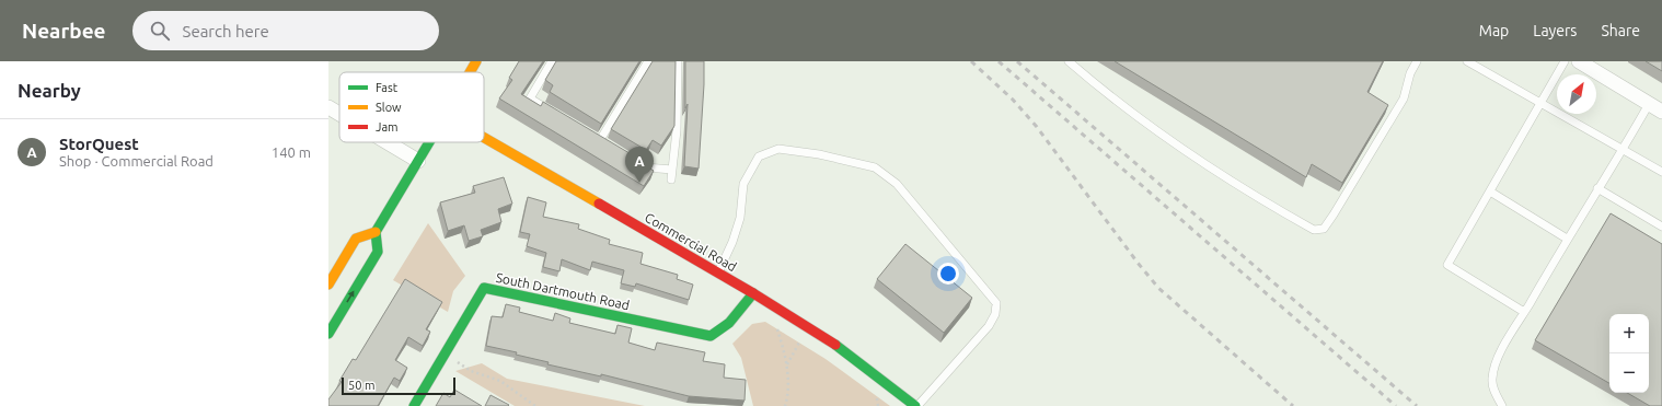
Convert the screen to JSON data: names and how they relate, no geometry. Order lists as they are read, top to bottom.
{
  "streets": {
    "street": ["Commercial Road", "South Dartmouth Road"]
  },
  "crossings": [
    ["Commercial Road", "South Dartmouth Road"]
  ],
  "legend": ["Fast", "Slow", "Jam"],
  "scale_bar": "50 m",
  "north": "top right",
  "page": {
    "header": "Nearbee",
    "search": "Search here",
    "nav": ["Map", "Layers", "Share"],
    "heading": "Nearby",
    "list": [
      {
        "mark": "A",
        "name": "StorQuest",
        "note": "Shop · Commercial Road",
        "value": "140 m"
      }
    ],
    "pins": "A",
    "map_buttons": ["+", "−"],
    "scale": "50 m"
  }
}
